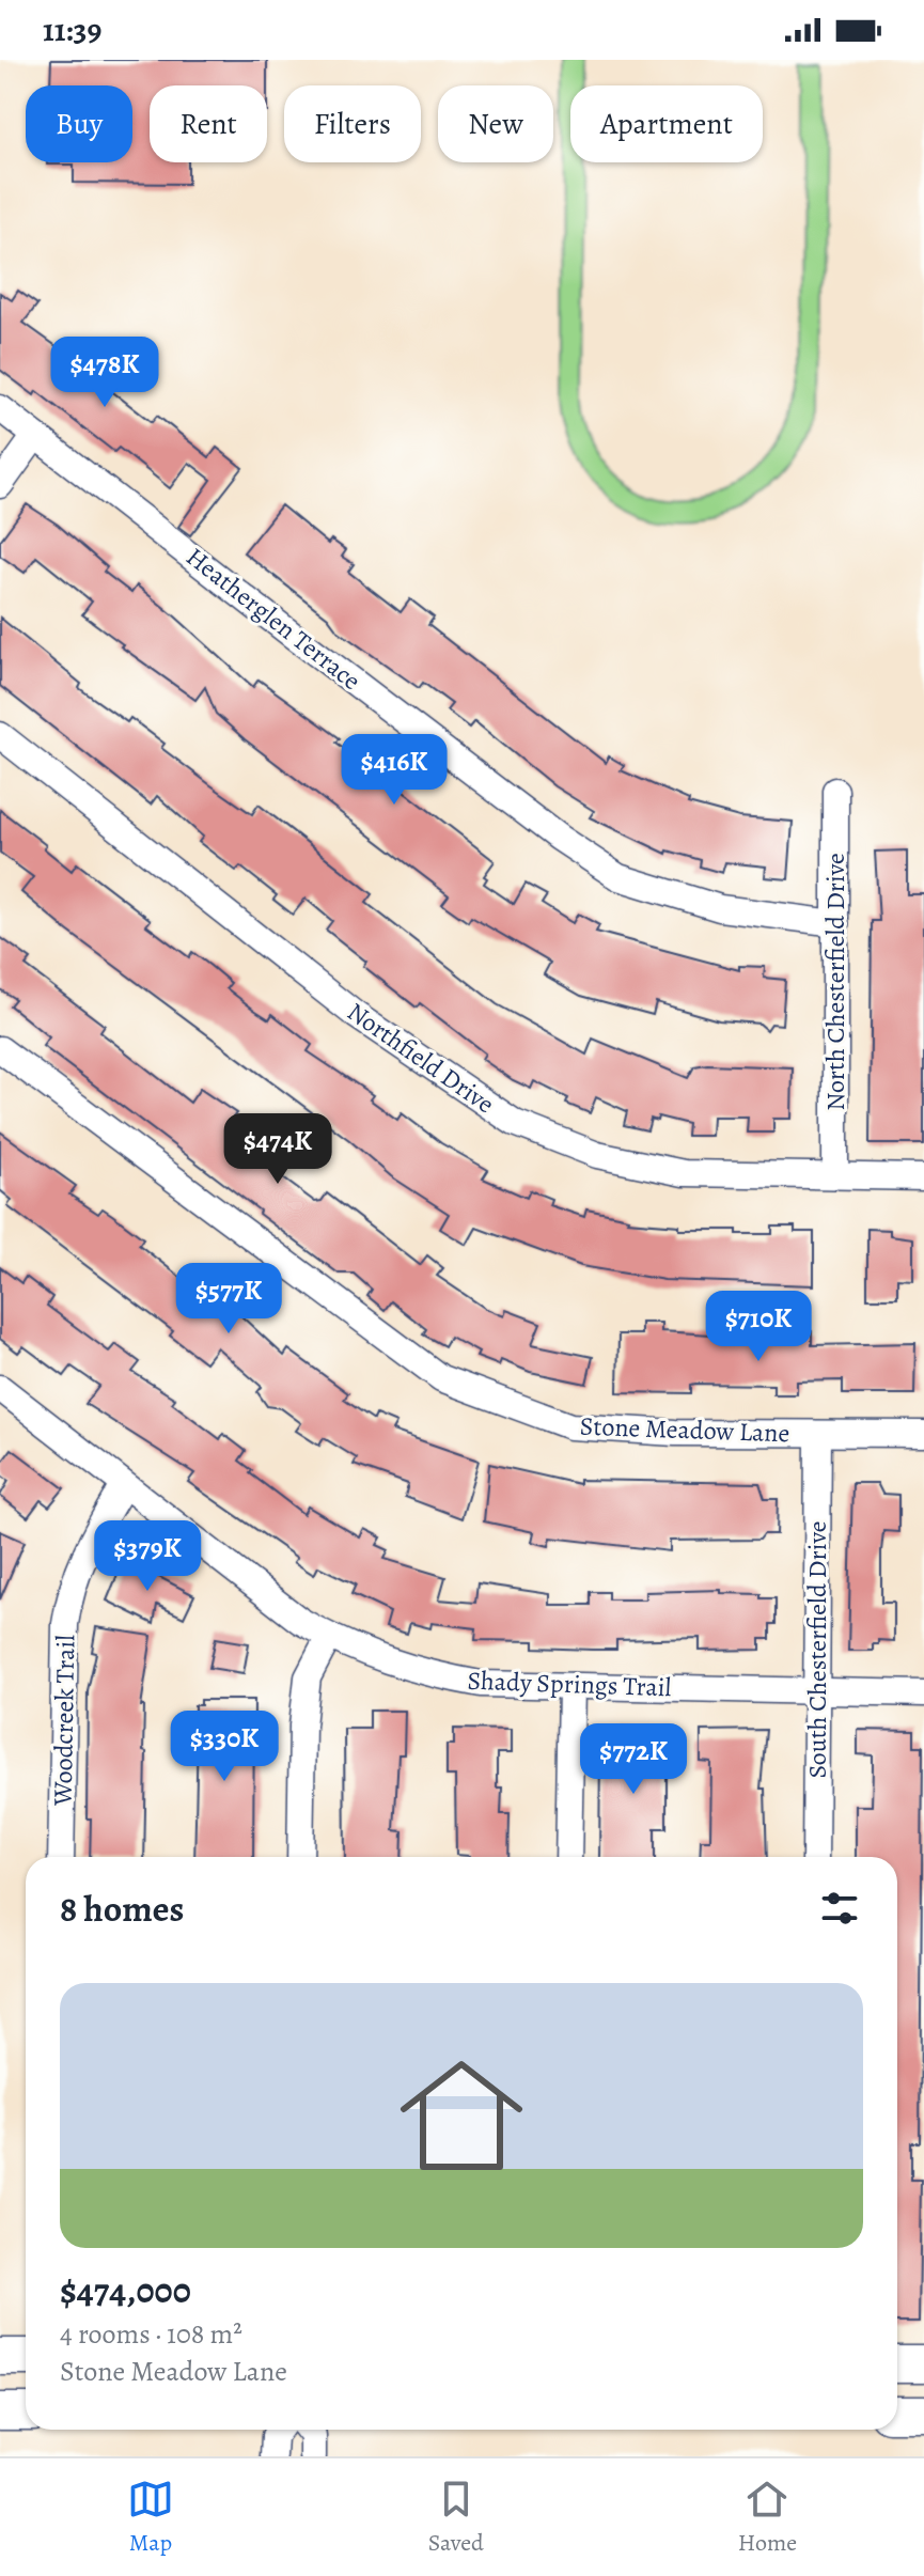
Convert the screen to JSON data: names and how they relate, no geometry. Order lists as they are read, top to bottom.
{
  "streets": {
    "street": [
      "Heatherglen Terrace",
      "North Chesterfield Drive",
      "Northfield Drive",
      "Stone Meadow Lane",
      "South Chesterfield Drive",
      "Shady Springs Trail",
      "Woodcreek Trail"
    ]
  },
  "crossings": [
    ["Heatherglen Terrace", "North Chesterfield Drive"],
    ["North Chesterfield Drive", "Northfield Drive"],
    ["Stone Meadow Lane", "South Chesterfield Drive"],
    ["South Chesterfield Drive", "Shady Springs Trail"],
    ["Shady Springs Trail", "Woodcreek Trail"]
  ],
  "page": {
    "status": "11:39",
    "chip": [
      "Buy",
      "Rent",
      "Filters",
      "New",
      "Apartment"
    ],
    "price": [
      "$478K",
      "$416K",
      "$474K",
      "$577K",
      "$710K",
      "$379K",
      "$330K",
      "$772K"
    ],
    "heading": "8 homes",
    "list": [
      {
        "name": "$474,000",
        "note": "4 rooms · 108 m² · Stone Meadow Lane"
      }
    ],
    "tabs": ["Map", "Saved", "Home"]
  }
}
